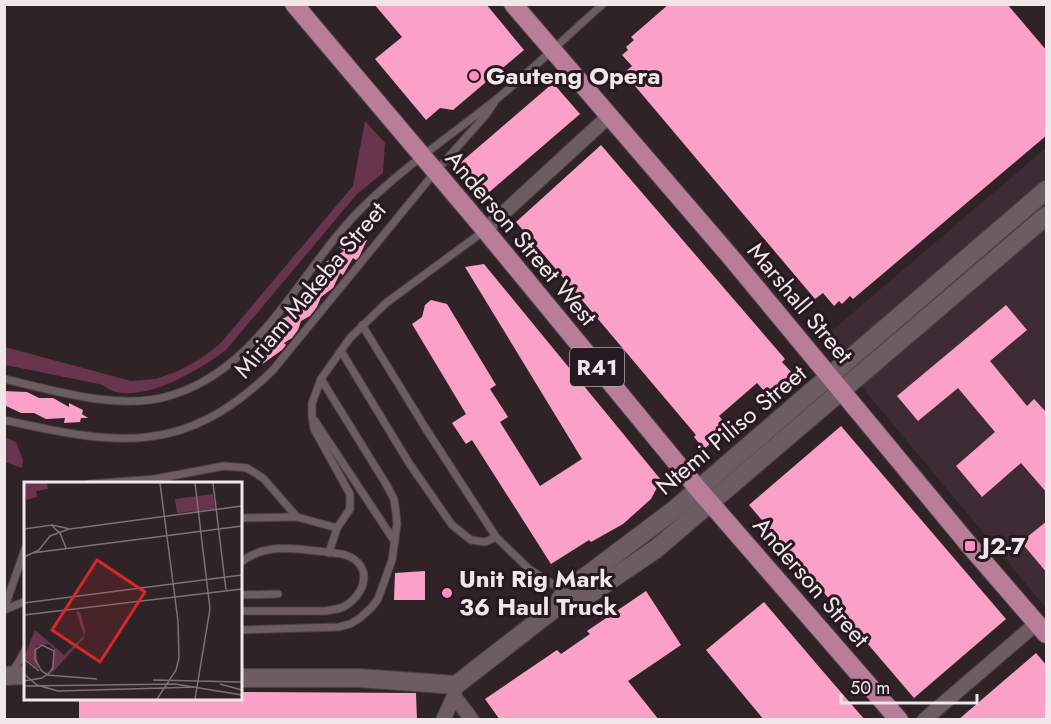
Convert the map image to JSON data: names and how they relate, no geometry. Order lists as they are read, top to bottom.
{
  "streets": {
    "main road": [
      "Anderson Street West",
      "Marshall Street",
      "R41",
      "Anderson Street"
    ],
    "street": ["Ntemi Piliso Street"],
    "lane": ["Miriam Makeba Street"]
  },
  "crossings": [
    ["Anderson Street West", "Miriam Makeba Street"],
    ["Anderson Street West", "Ntemi Piliso Street"],
    ["Anderson Street West", "Anderson Street"],
    ["Miriam Makeba Street", "Marshall Street"],
    ["Marshall Street", "Ntemi Piliso Street"],
    ["Ntemi Piliso Street", "Anderson Street"]
  ],
  "places": {
    "other": ["Gauteng Opera", "Unit Rig Mark 36 Haul Truck"],
    "transit": ["J2-7"]
  },
  "scale_bar": "50 m"
}
